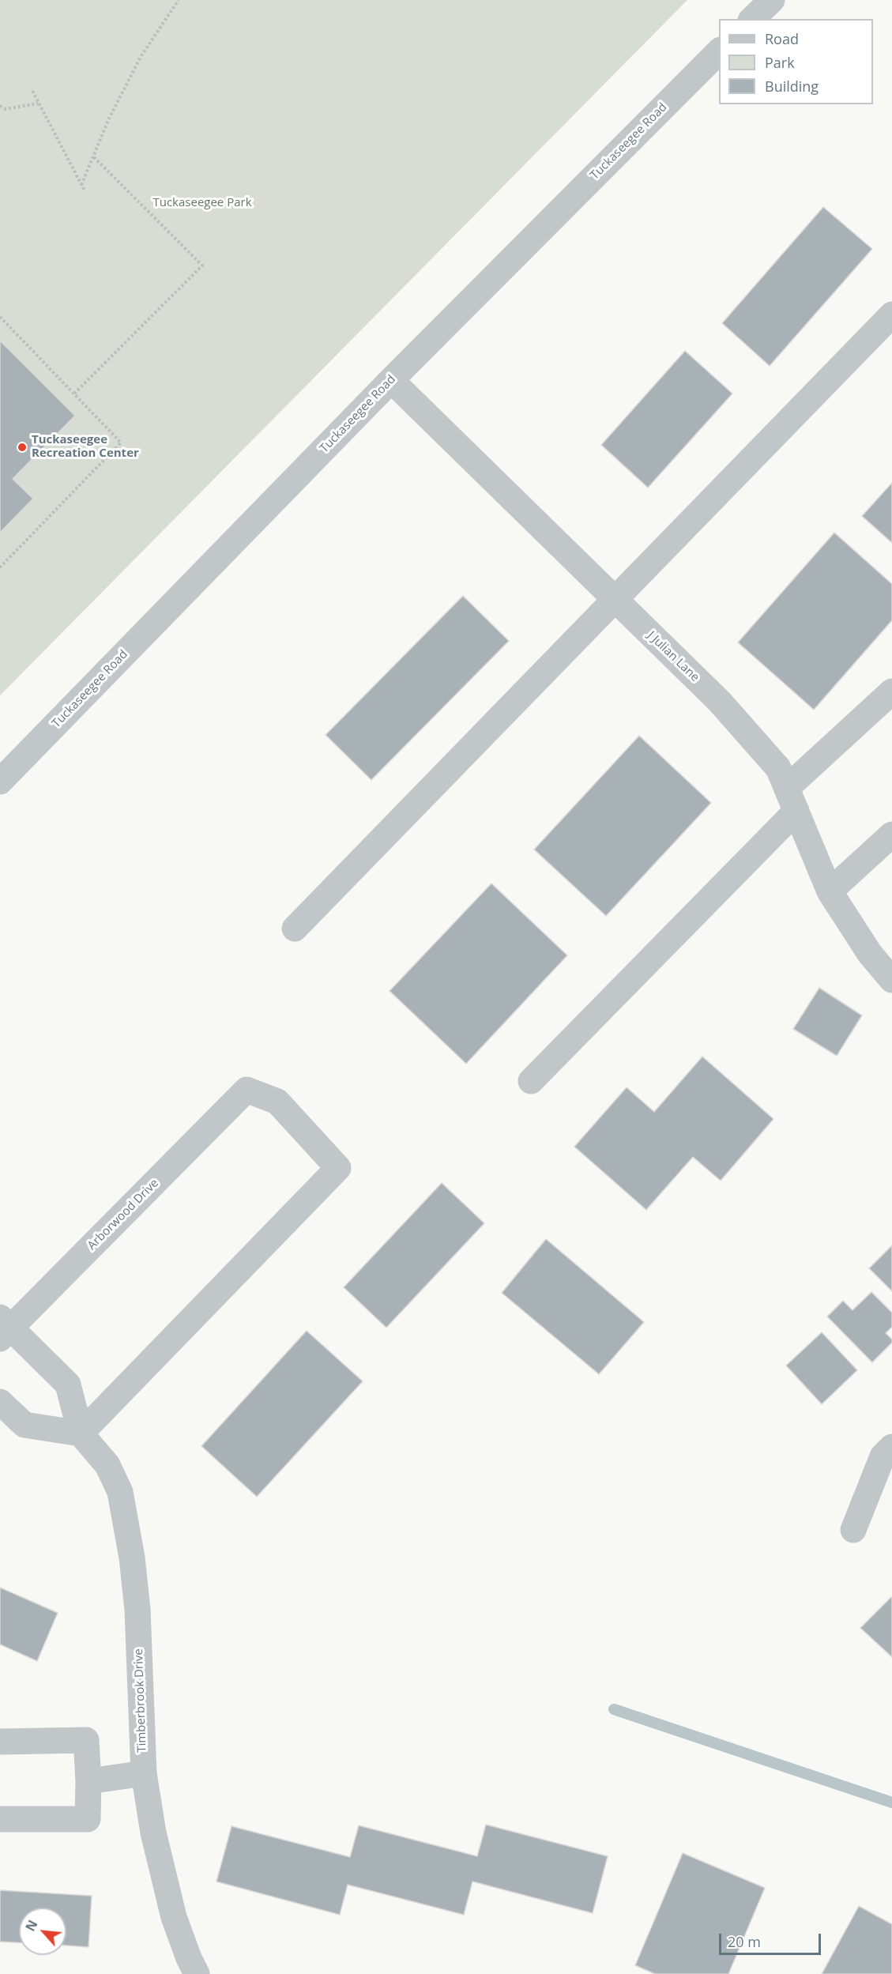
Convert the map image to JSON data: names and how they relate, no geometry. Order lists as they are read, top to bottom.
{
  "streets": {
    "street": [
      "Tuckaseegee Road",
      "J Julian Lane",
      "Arborwood Drive",
      "Timberbrook Drive"
    ]
  },
  "crossings": [
    ["Tuckaseegee Road", "J Julian Lane"],
    ["Arborwood Drive", "Timberbrook Drive"]
  ],
  "parks": ["Tuckaseegee Park"],
  "places": ["Tuckaseegee Recreation Center"],
  "legend": ["Road", "Park", "Building"],
  "scale_bar": "20 m",
  "north": "top left"
}
